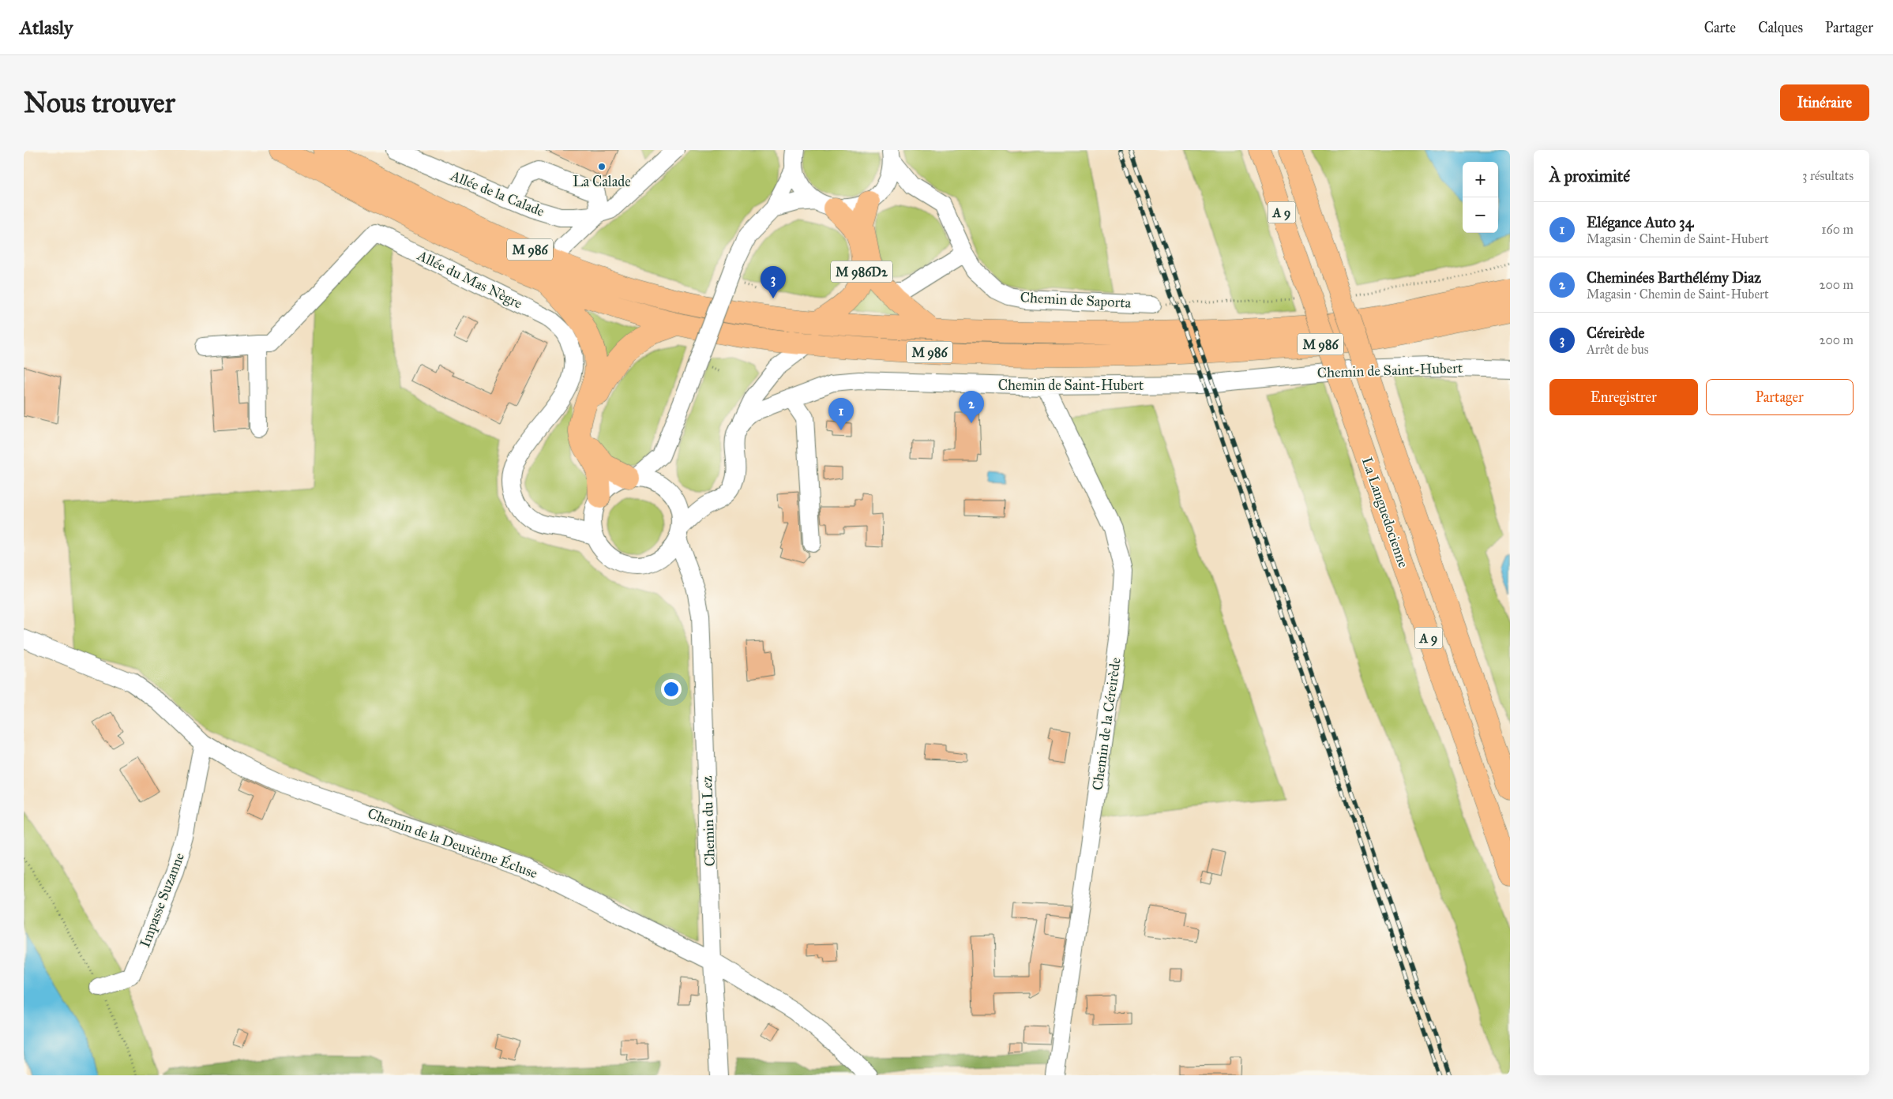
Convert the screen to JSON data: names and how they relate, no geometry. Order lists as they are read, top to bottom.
{
  "streets": {
    "main road": [
      "A 9",
      "M 986",
      "M 986D2",
      "La Languedocienne"
    ],
    "street": [
      "Allée de la Calade",
      "Allée du Mas Nègre",
      "Chemin de Saporta",
      "Chemin de Saint-Hubert",
      "Chemin de la Céreirède",
      "Chemin du Lez",
      "Chemin de la Deuxième Écluse",
      "Impasse Suzanne"
    ]
  },
  "crossings": [
    ["M 986", "M 986D2"],
    ["M 986", "Allée du Mas Nègre"],
    ["M 986", "Chemin de Saporta"],
    ["M 986", "Chemin du Lez"],
    ["Allée du Mas Nègre", "Chemin du Lez"],
    ["Chemin de Saint-Hubert", "Chemin de la Céreirède"],
    ["Chemin du Lez", "Chemin de la Deuxième Écluse"],
    ["Chemin de la Deuxième Écluse", "Impasse Suzanne"]
  ],
  "places": ["La Calade"],
  "page": {
    "header": "Atlasly",
    "nav": ["Carte", "Calques", "Partager"],
    "buttons": [
      "Itinéraire",
      ["Enregistrer", "Partager"]
    ],
    "title": "Nous trouver",
    "heading": ["À proximité", "3 résultats"],
    "map_buttons": ["+", "−"],
    "list": [
      {
        "mark": "1",
        "name": "Elégance Auto 34",
        "note": "Magasin · Chemin de Saint-Hubert",
        "value": "160 m"
      },
      {
        "mark": "2",
        "name": "Cheminées Barthélémy Diaz",
        "note": "Magasin · Chemin de Saint-Hubert",
        "value": "200 m"
      },
      {
        "mark": "3",
        "name": "Céreirède",
        "note": "Arrêt de bus",
        "value": "200 m"
      }
    ],
    "pins": ["3", "2", "1"]
  }
}
